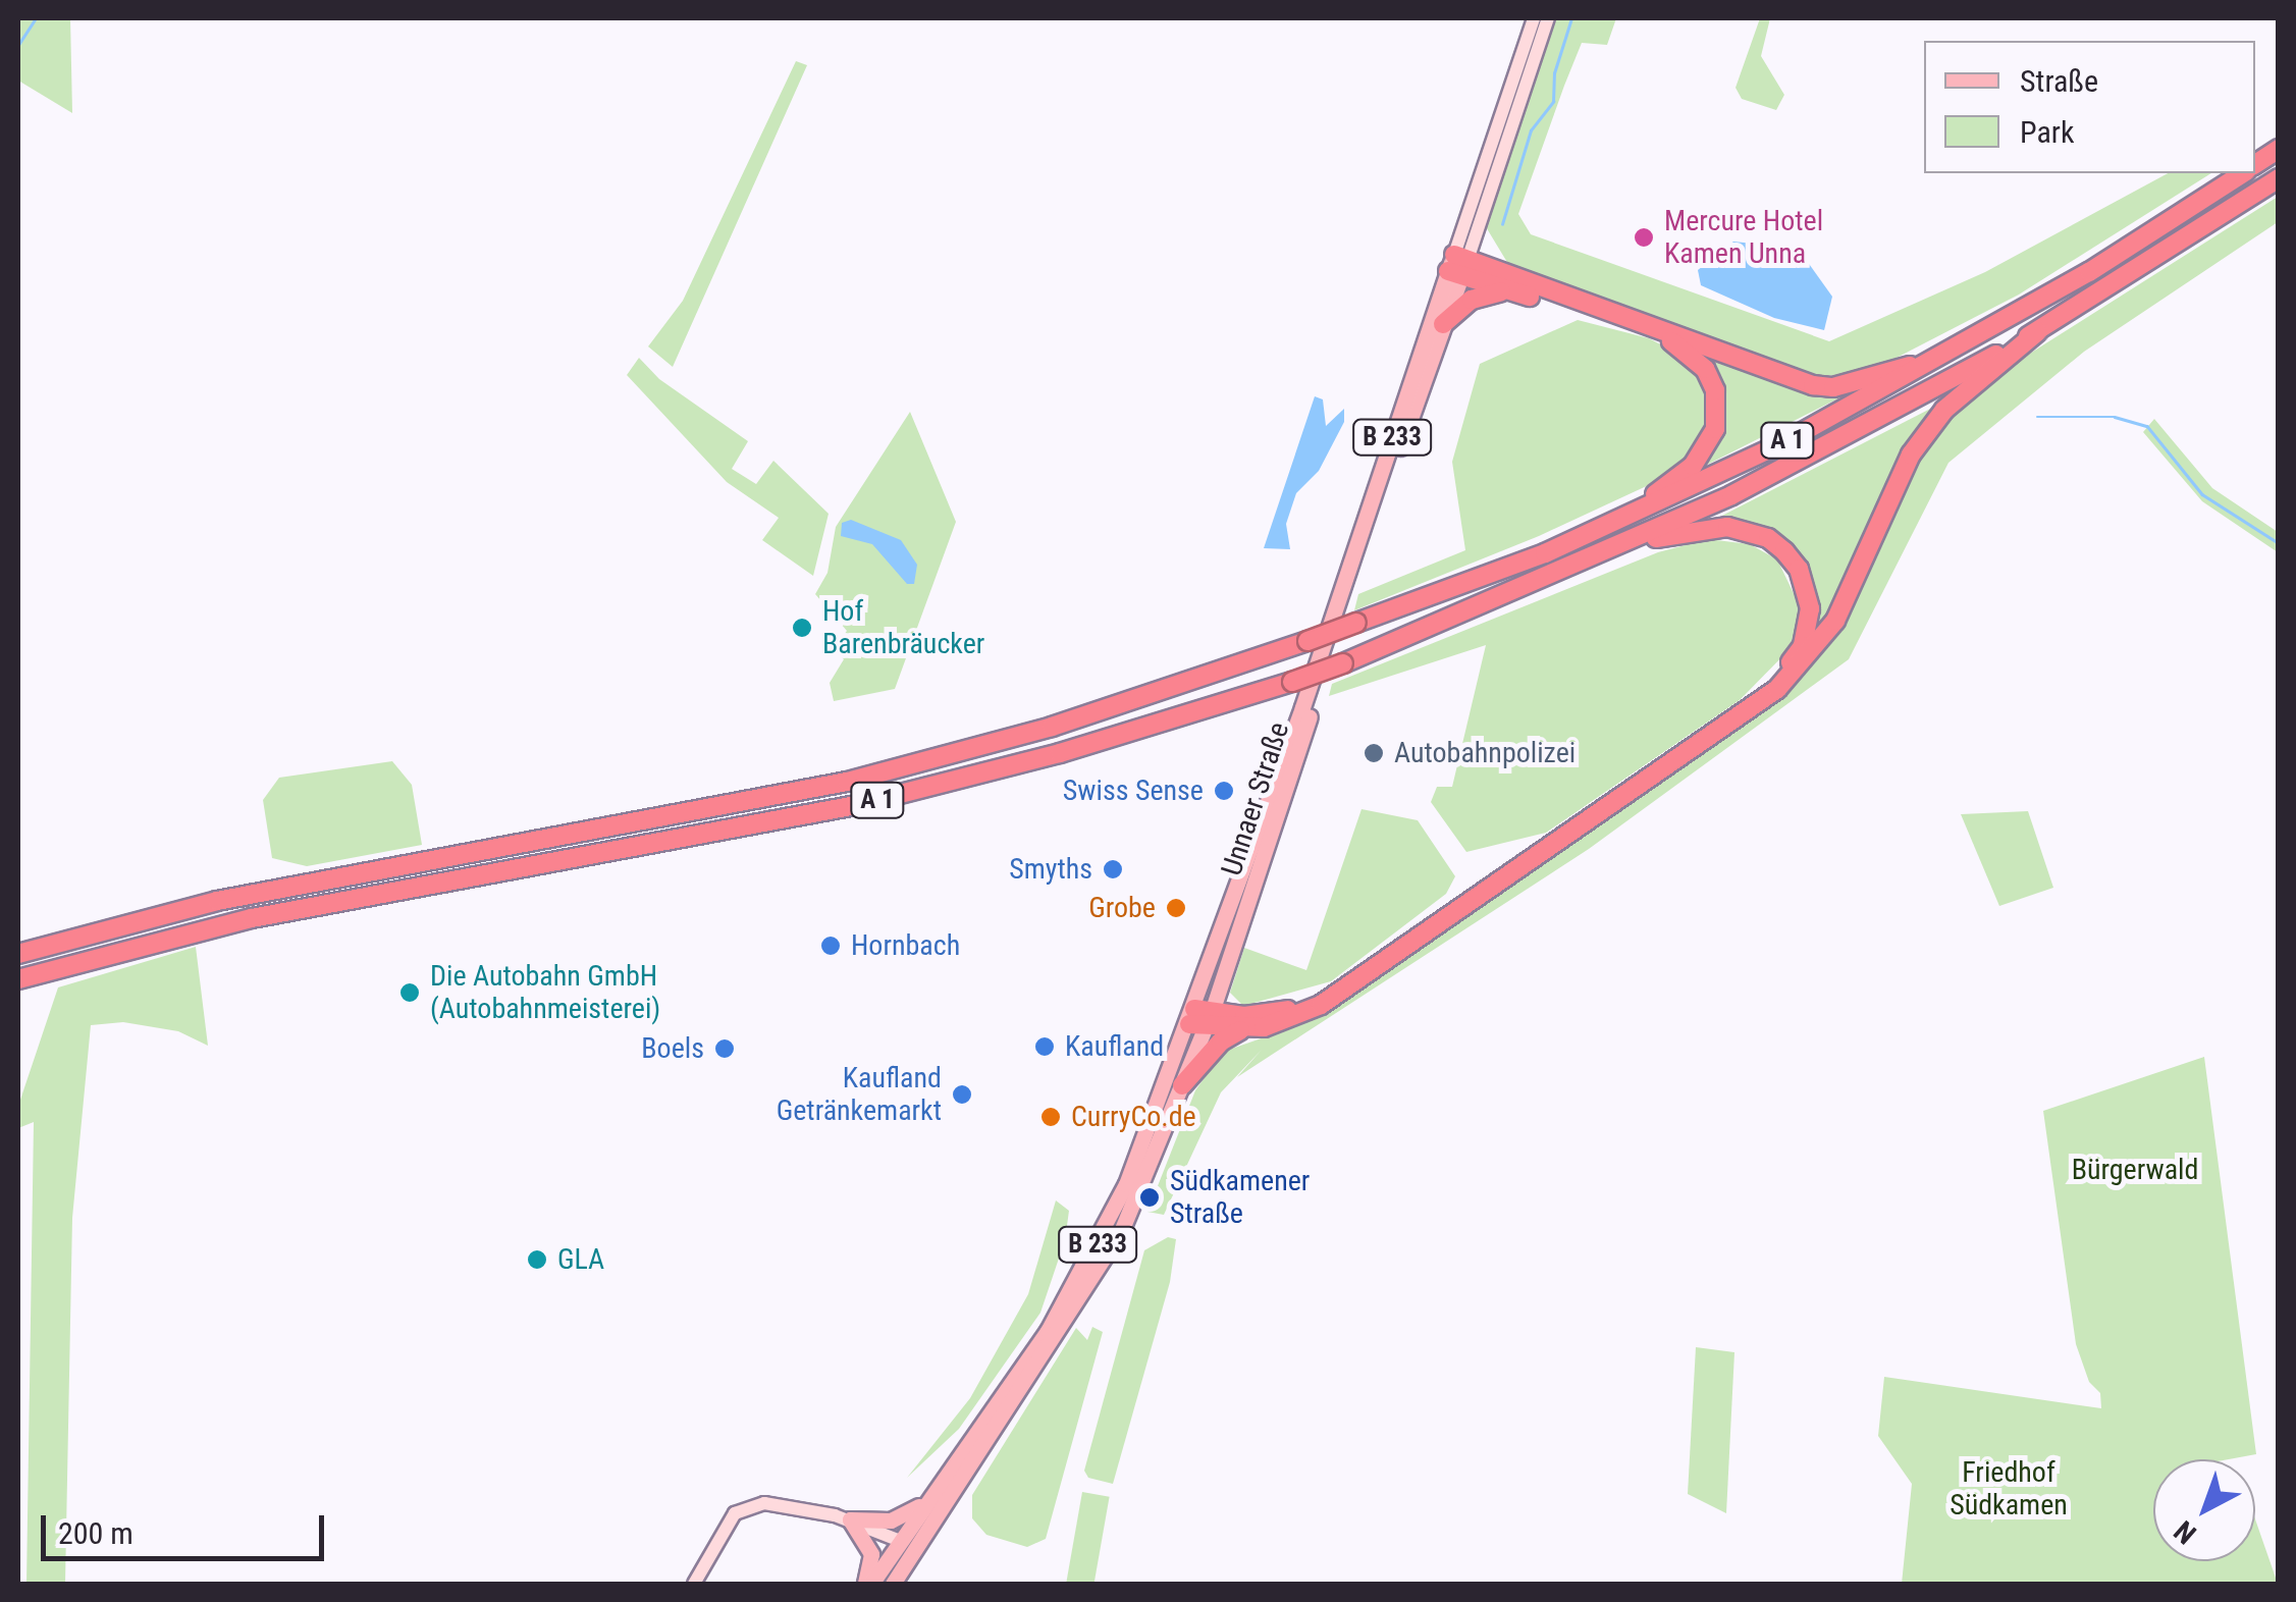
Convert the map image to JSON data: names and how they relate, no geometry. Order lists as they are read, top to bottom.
{
  "streets": {
    "highway": ["A 1"],
    "main road": ["B 233", "Unnaer Straße"]
  },
  "parks": ["Bürgerwald", "Friedhof Südkamen"],
  "places": [
    "Mercure Hotel Kamen Unna",
    "Hof Barenbräucker",
    "Autobahnpolizei",
    "Swiss Sense",
    "Smyths",
    "Grobe",
    "Hornbach",
    "Die Autobahn GmbH (Autobahnmeisterei)",
    "Kaufland",
    "Boels",
    "Kaufland Getränkemarkt",
    "CurryCo.de",
    "Südkamener Straße",
    "GLA"
  ],
  "legend": ["Straße", "Park"],
  "scale_bar": "200 m",
  "north": "bottom left"
}
